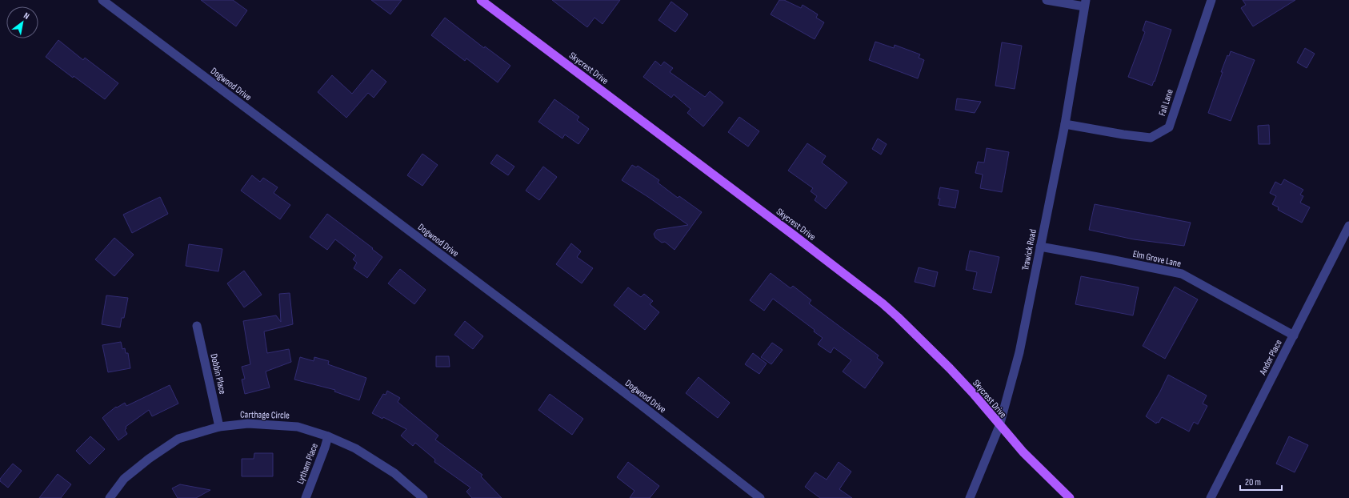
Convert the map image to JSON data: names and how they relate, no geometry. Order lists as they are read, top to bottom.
{
  "streets": {
    "main road": ["Skycrest Drive"],
    "street": [
      "Dogwood Drive",
      "Fall Lane",
      "Trawick Road",
      "Elm Grove Lane",
      "Andor Place",
      "Dobbin Place",
      "Carthage Circle",
      "Lytham Place"
    ]
  },
  "crossings": [
    ["Skycrest Drive", "Trawick Road"],
    ["Fall Lane", "Trawick Road"],
    ["Trawick Road", "Elm Grove Lane"],
    ["Elm Grove Lane", "Andor Place"],
    ["Dobbin Place", "Carthage Circle"],
    ["Carthage Circle", "Lytham Place"]
  ],
  "scale_bar": "20 m",
  "north": "top right"
}
